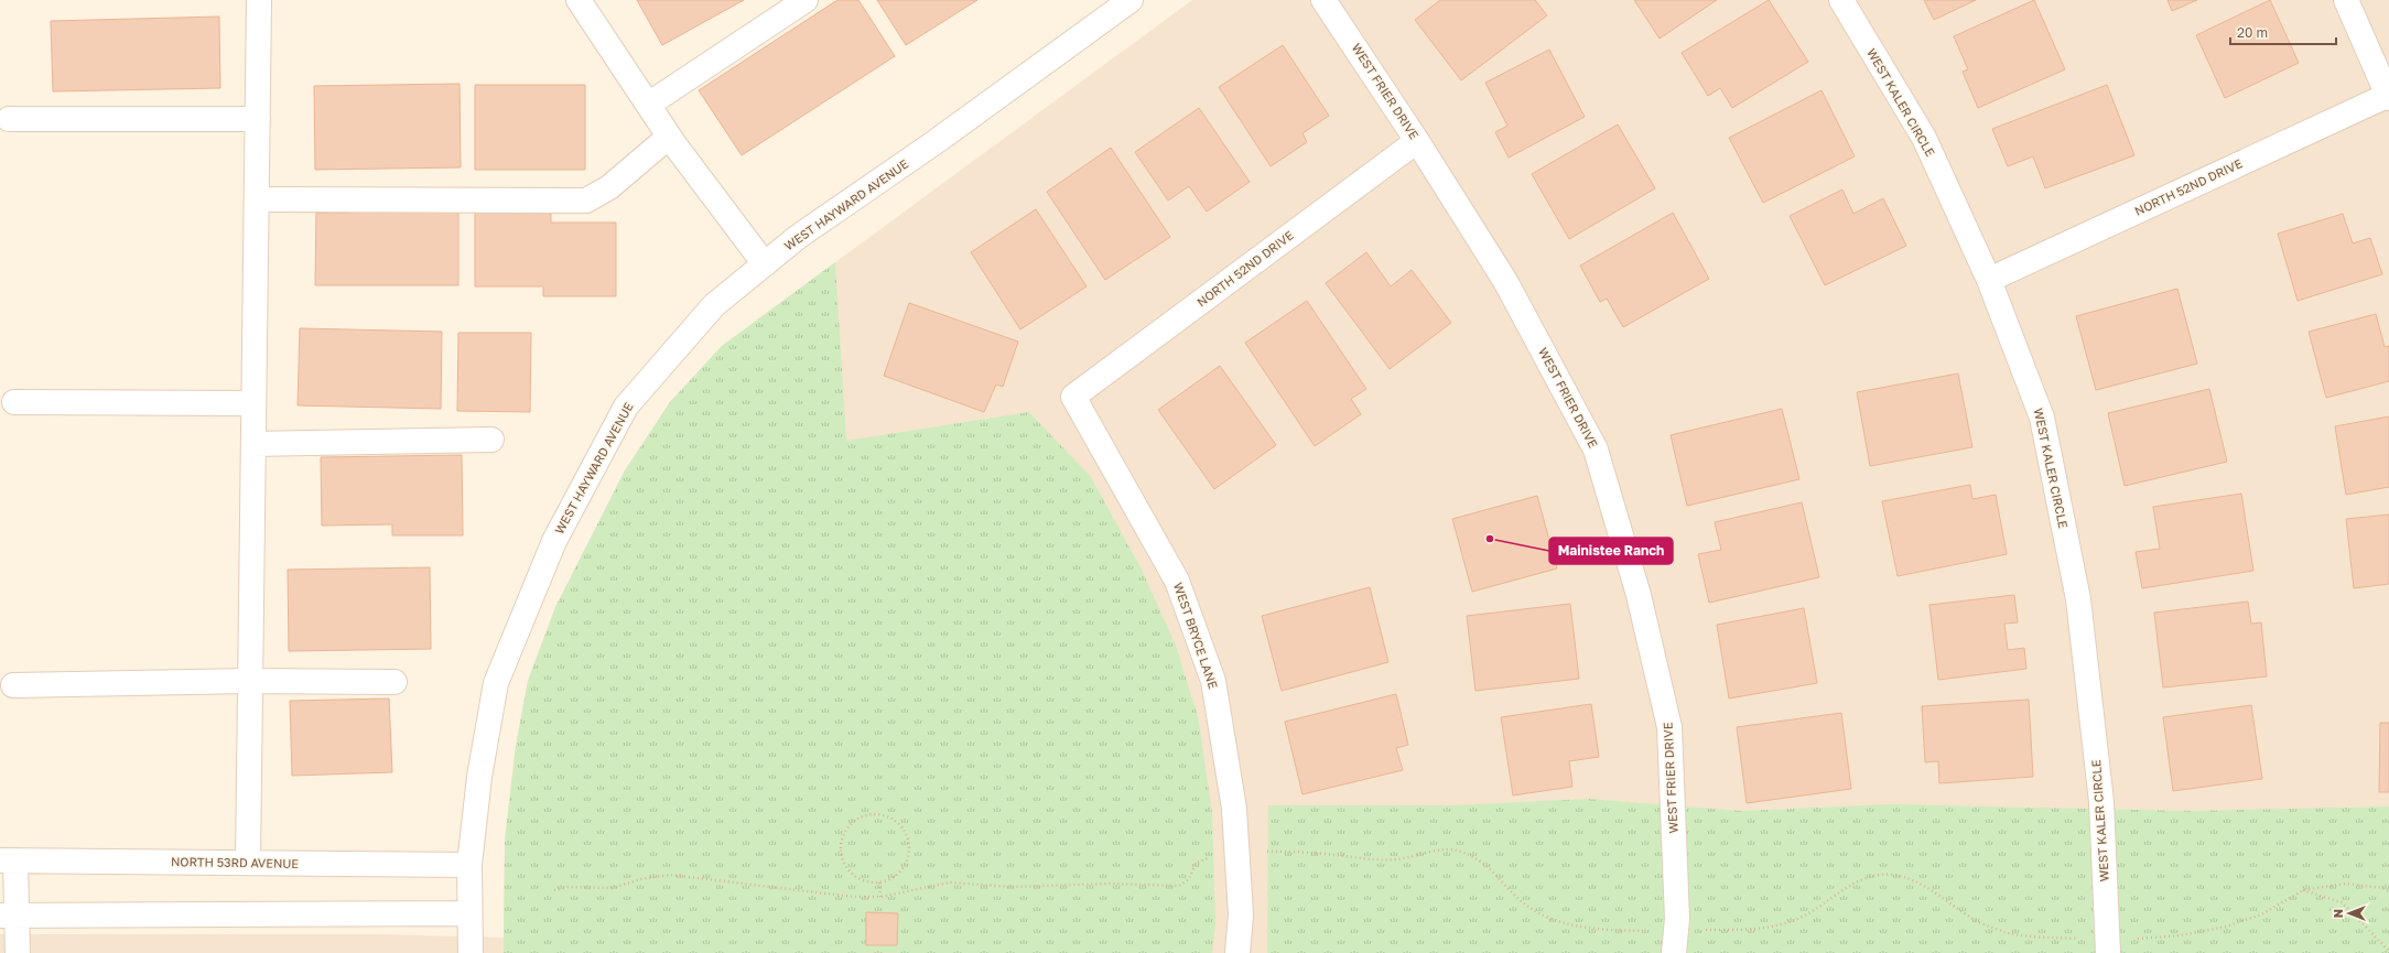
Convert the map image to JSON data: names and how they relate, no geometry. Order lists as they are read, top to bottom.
{
  "streets": {
    "street": [
      "WEST FRIER DRIVE",
      "WEST KALER CIRCLE",
      "NORTH 52ND DRIVE",
      "WEST HAYWARD AVENUE",
      "WEST BRYCE LANE",
      "NORTH 53RD AVENUE"
    ]
  },
  "crossings": [
    ["WEST FRIER DRIVE", "NORTH 52ND DRIVE"],
    ["WEST KALER CIRCLE", "NORTH 52ND DRIVE"],
    ["NORTH 52ND DRIVE", "WEST BRYCE LANE"],
    ["WEST HAYWARD AVENUE", "NORTH 53RD AVENUE"]
  ],
  "places": ["Mainistee Ranch"],
  "scale_bar": "20 m",
  "north": "left"
}
